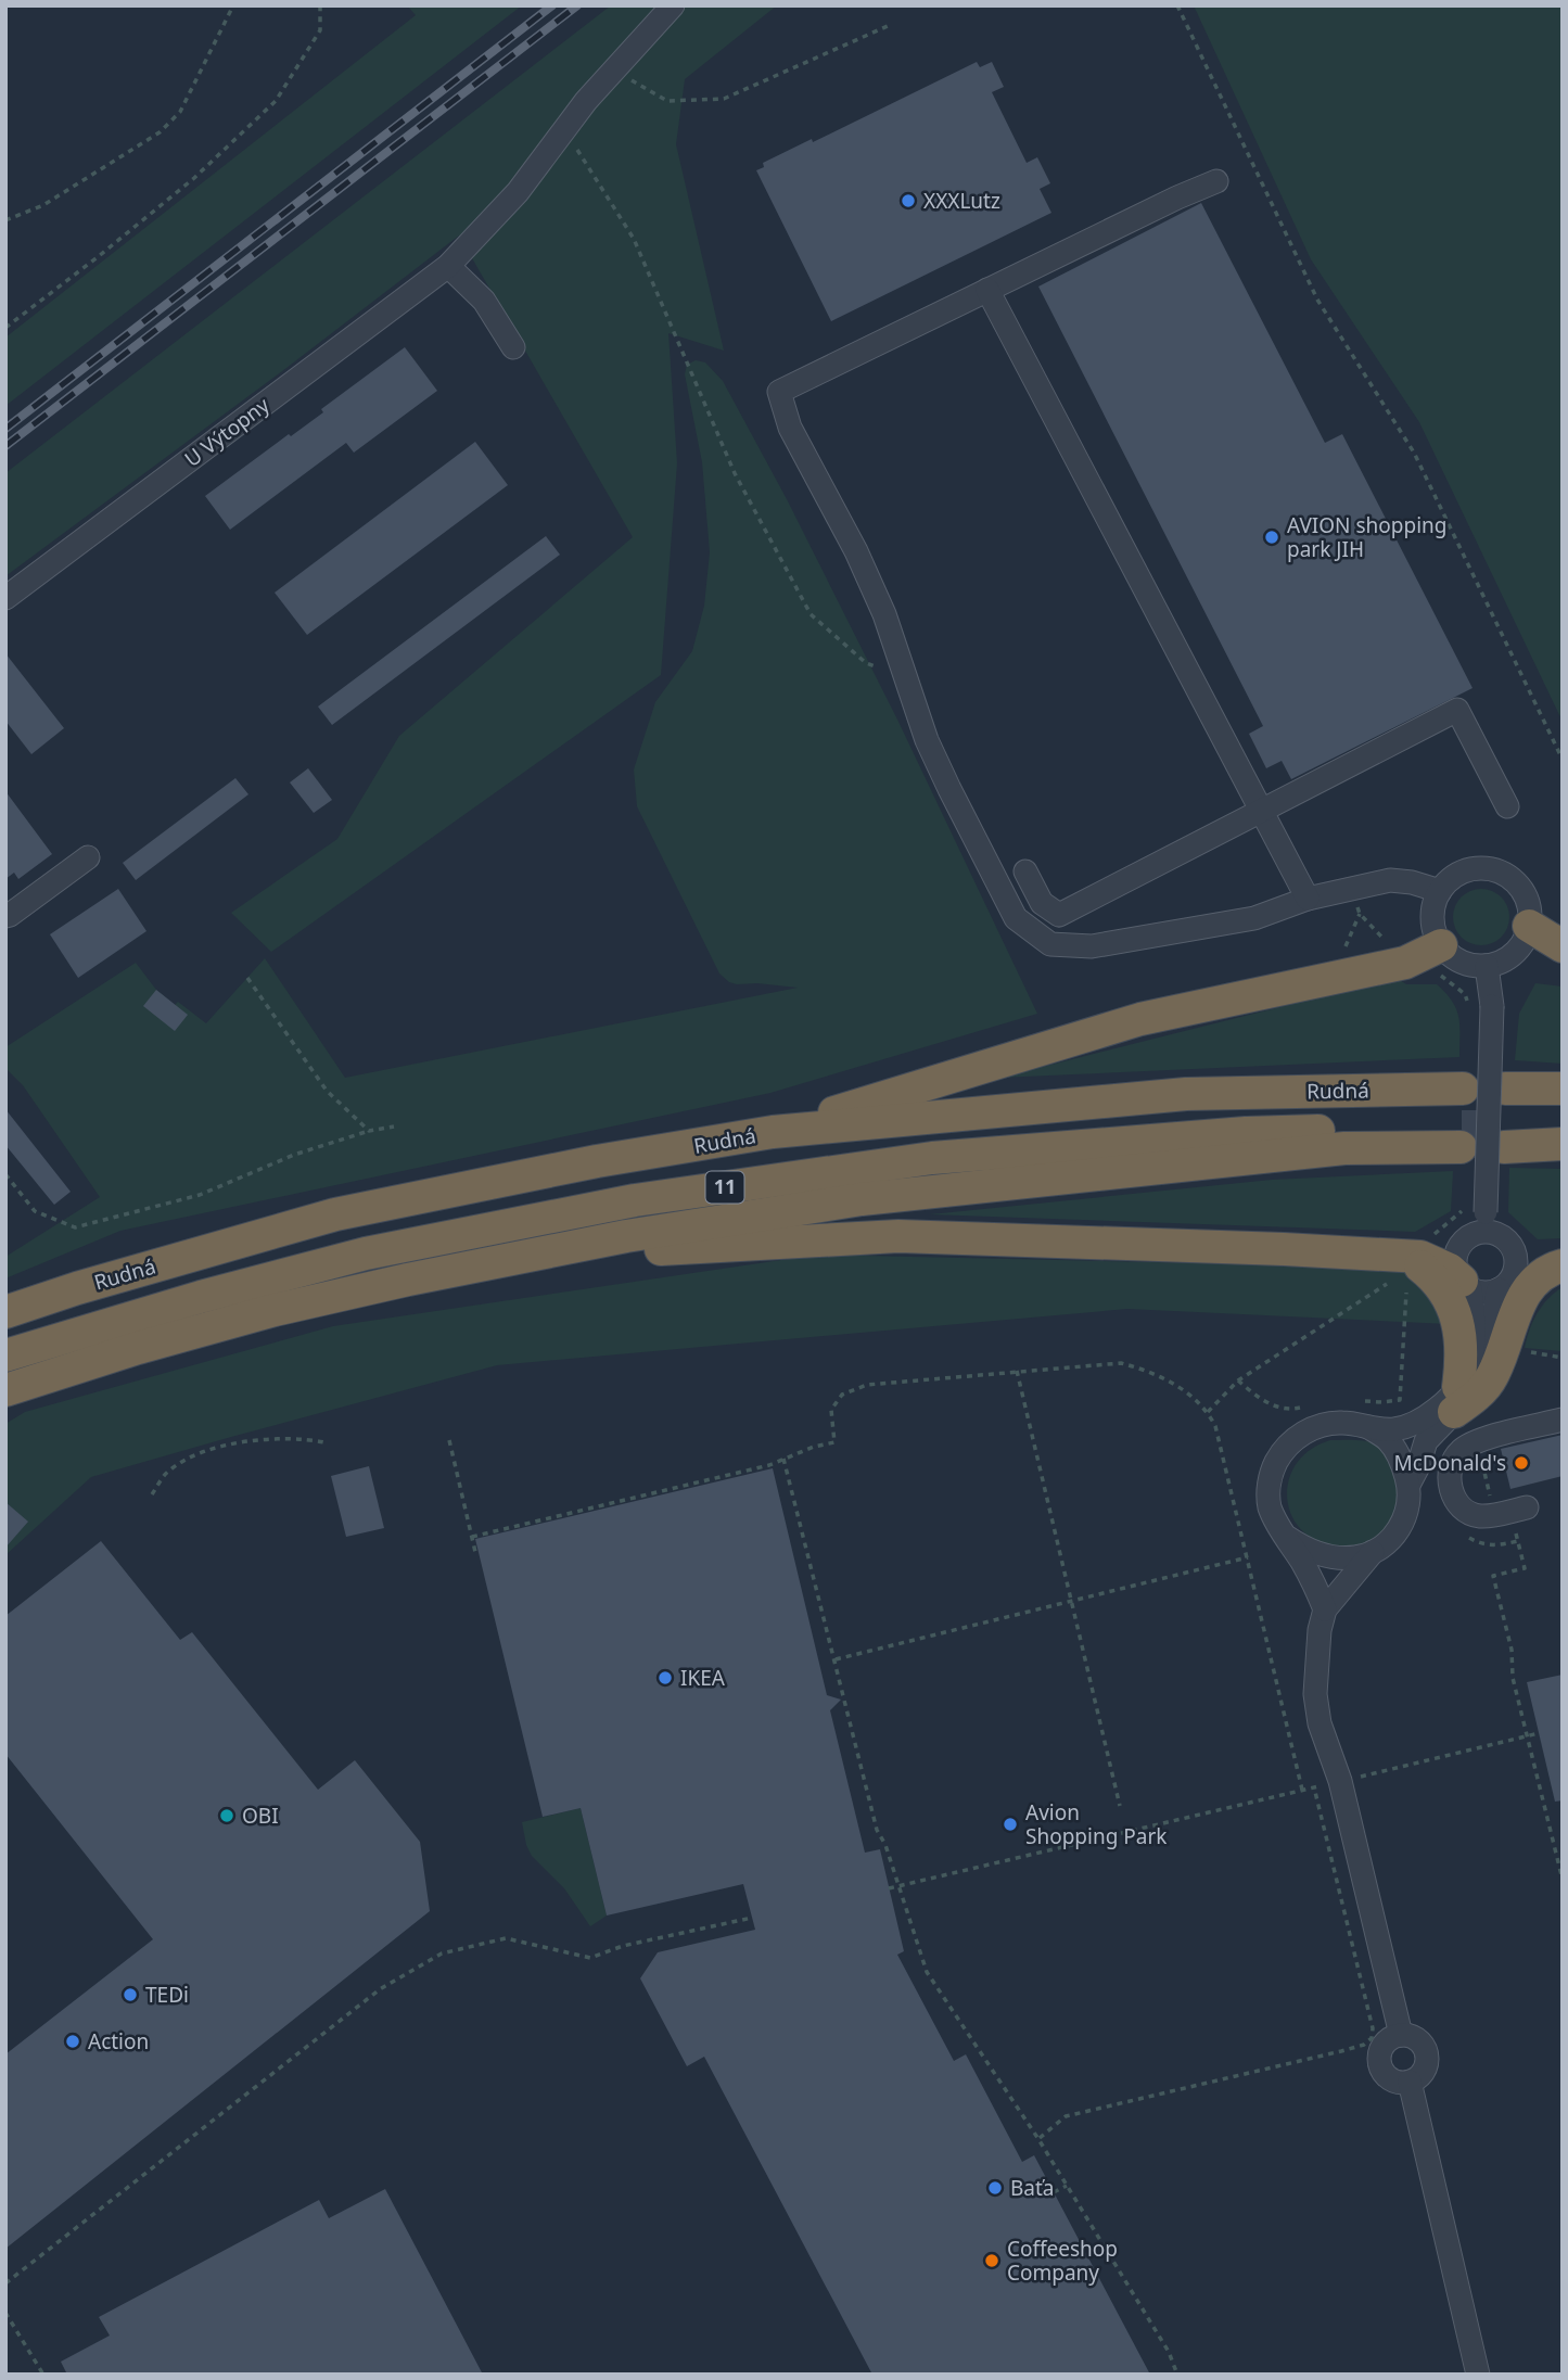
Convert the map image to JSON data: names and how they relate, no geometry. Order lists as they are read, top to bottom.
{
  "streets": {
    "highway": ["Rudná", "11"],
    "street": ["U Výtopny"]
  },
  "places": [
    "XXXLutz",
    "AVION shopping park JIH",
    "McDonald's",
    "IKEA",
    "OBI",
    "Avion Shopping Park",
    "TEDi",
    "Action",
    "Baťa",
    "Coffeeshop Company"
  ]
}
